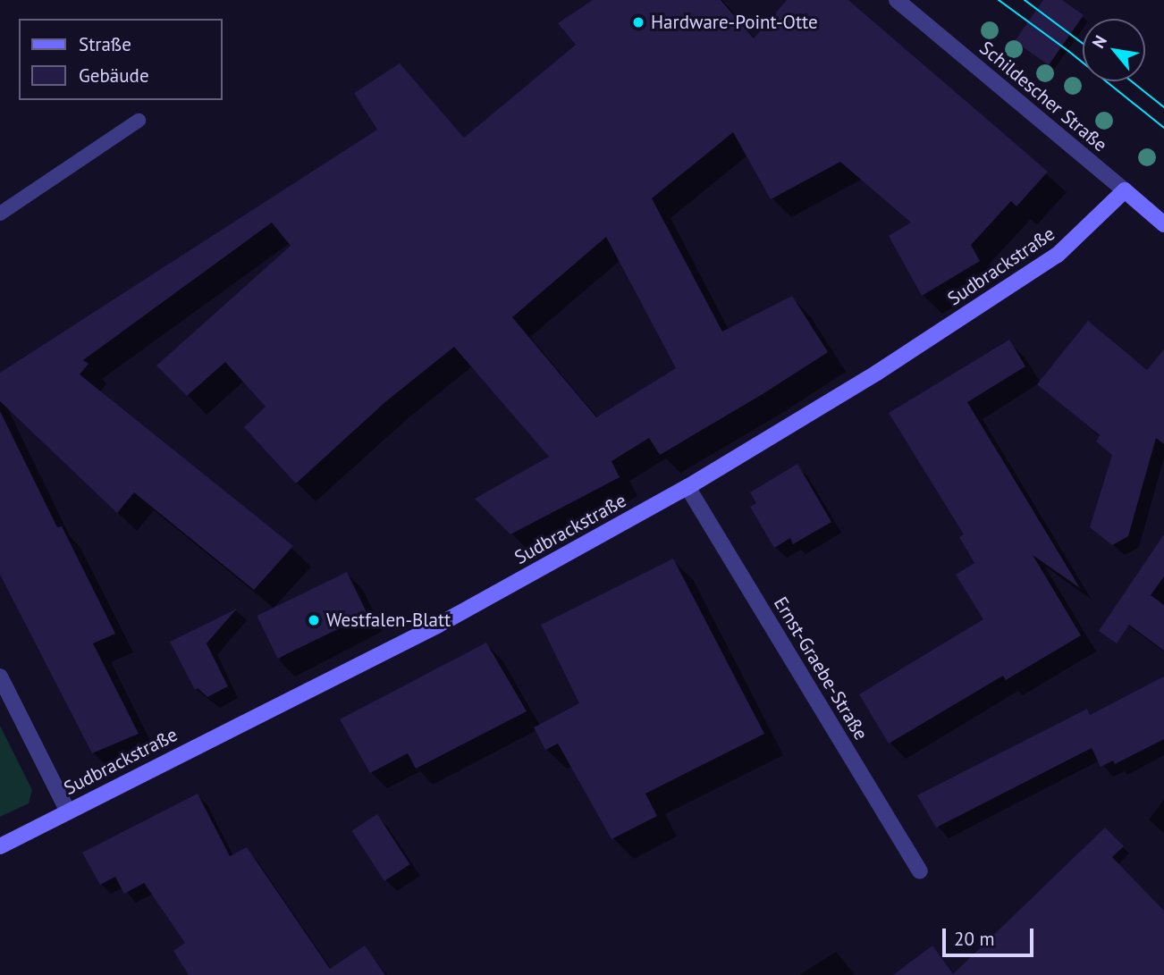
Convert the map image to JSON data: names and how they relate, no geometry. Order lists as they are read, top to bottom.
{
  "streets": {
    "street": ["Schildescher Straße", "Sudbrackstraße", "Ernst-Graebe-Straße"]
  },
  "crossings": [
    ["Schildescher Straße", "Sudbrackstraße"],
    ["Sudbrackstraße", "Ernst-Graebe-Straße"]
  ],
  "places": ["Hardware-Point-Otte", "Westfalen-Blatt"],
  "legend": ["Straße", "Gebäude"],
  "scale_bar": "20 m",
  "north": "top left"
}
